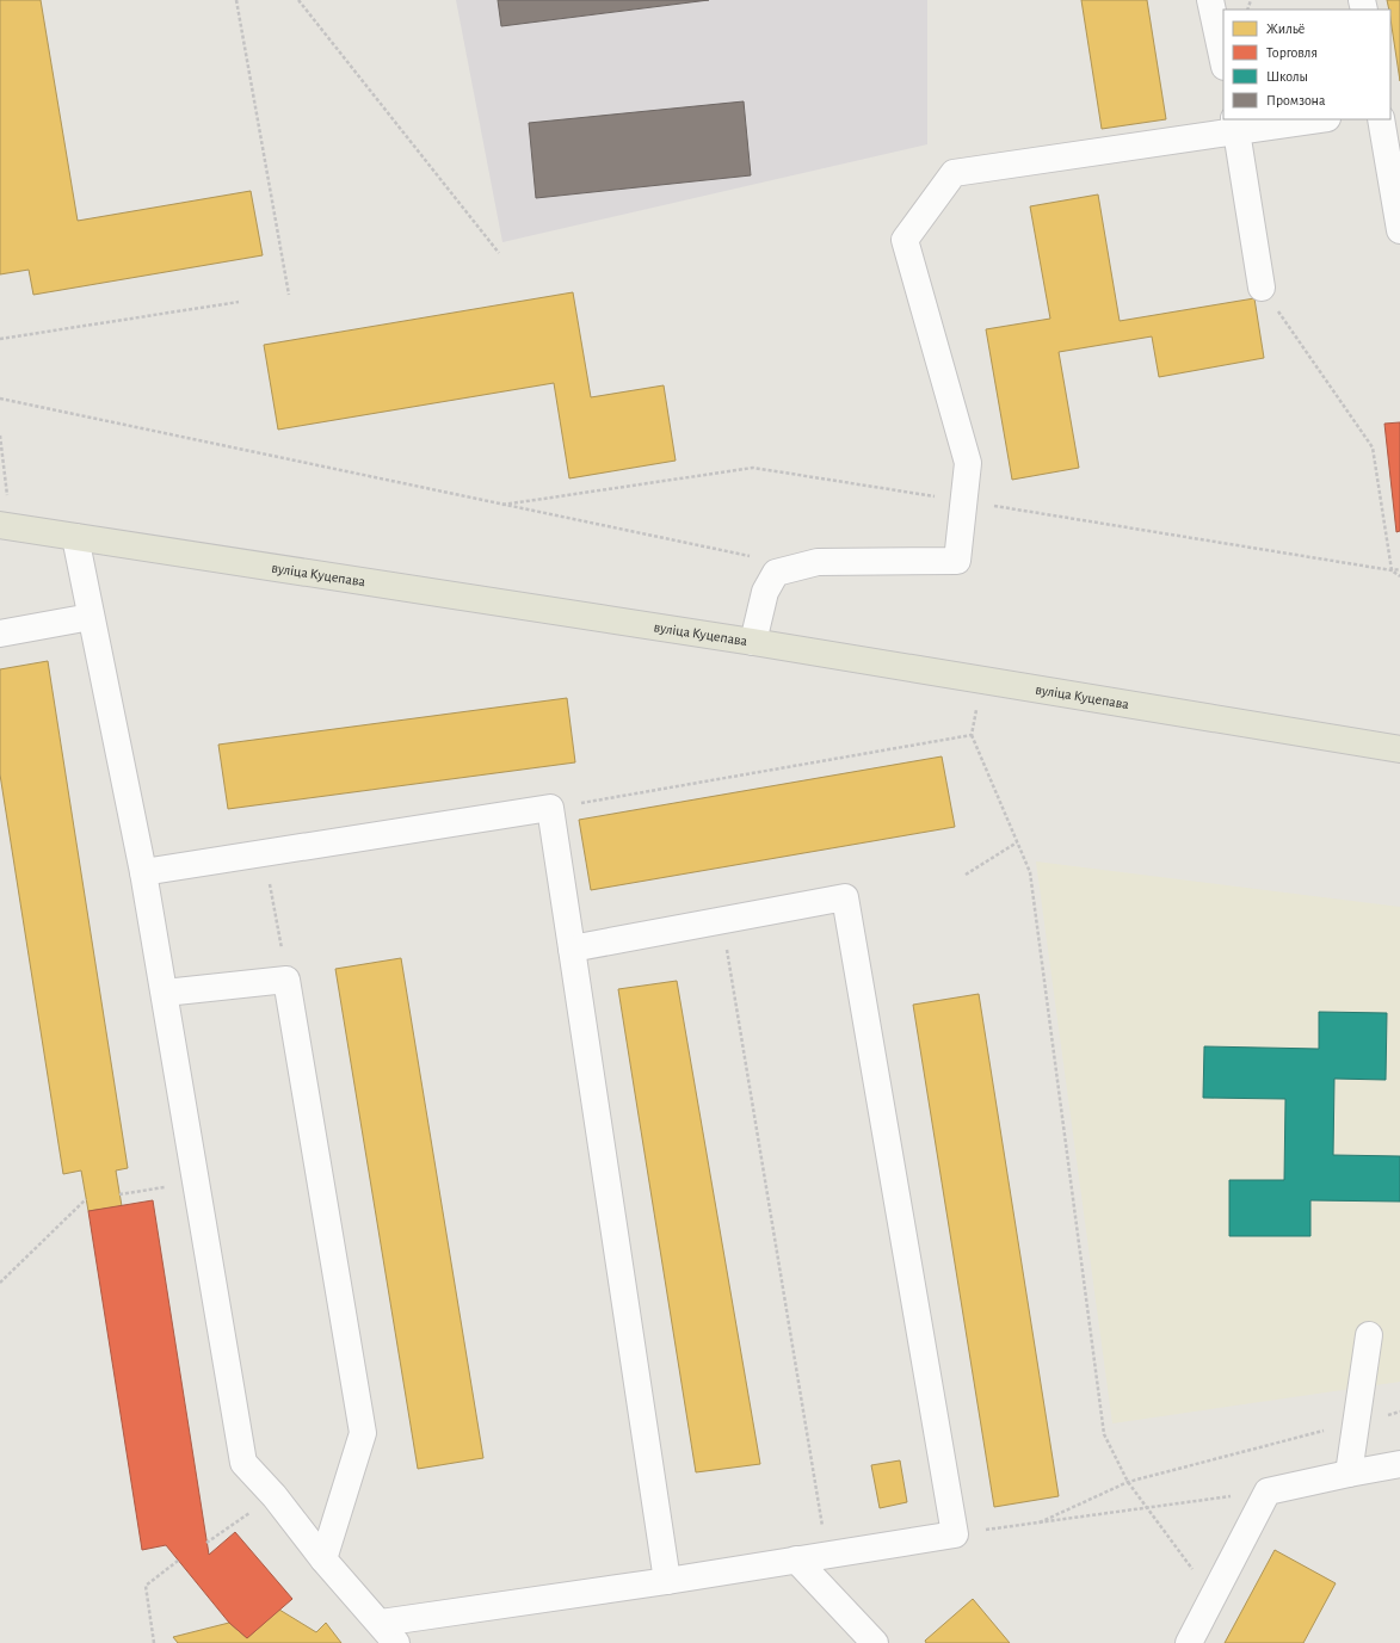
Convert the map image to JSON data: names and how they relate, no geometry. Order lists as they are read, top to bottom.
{
  "streets": {
    "main road": ["вуліца Куцепава"]
  },
  "legend": [
    "Жильё",
    "Торговля",
    "Школы",
    "Промзона"
  ]
}
